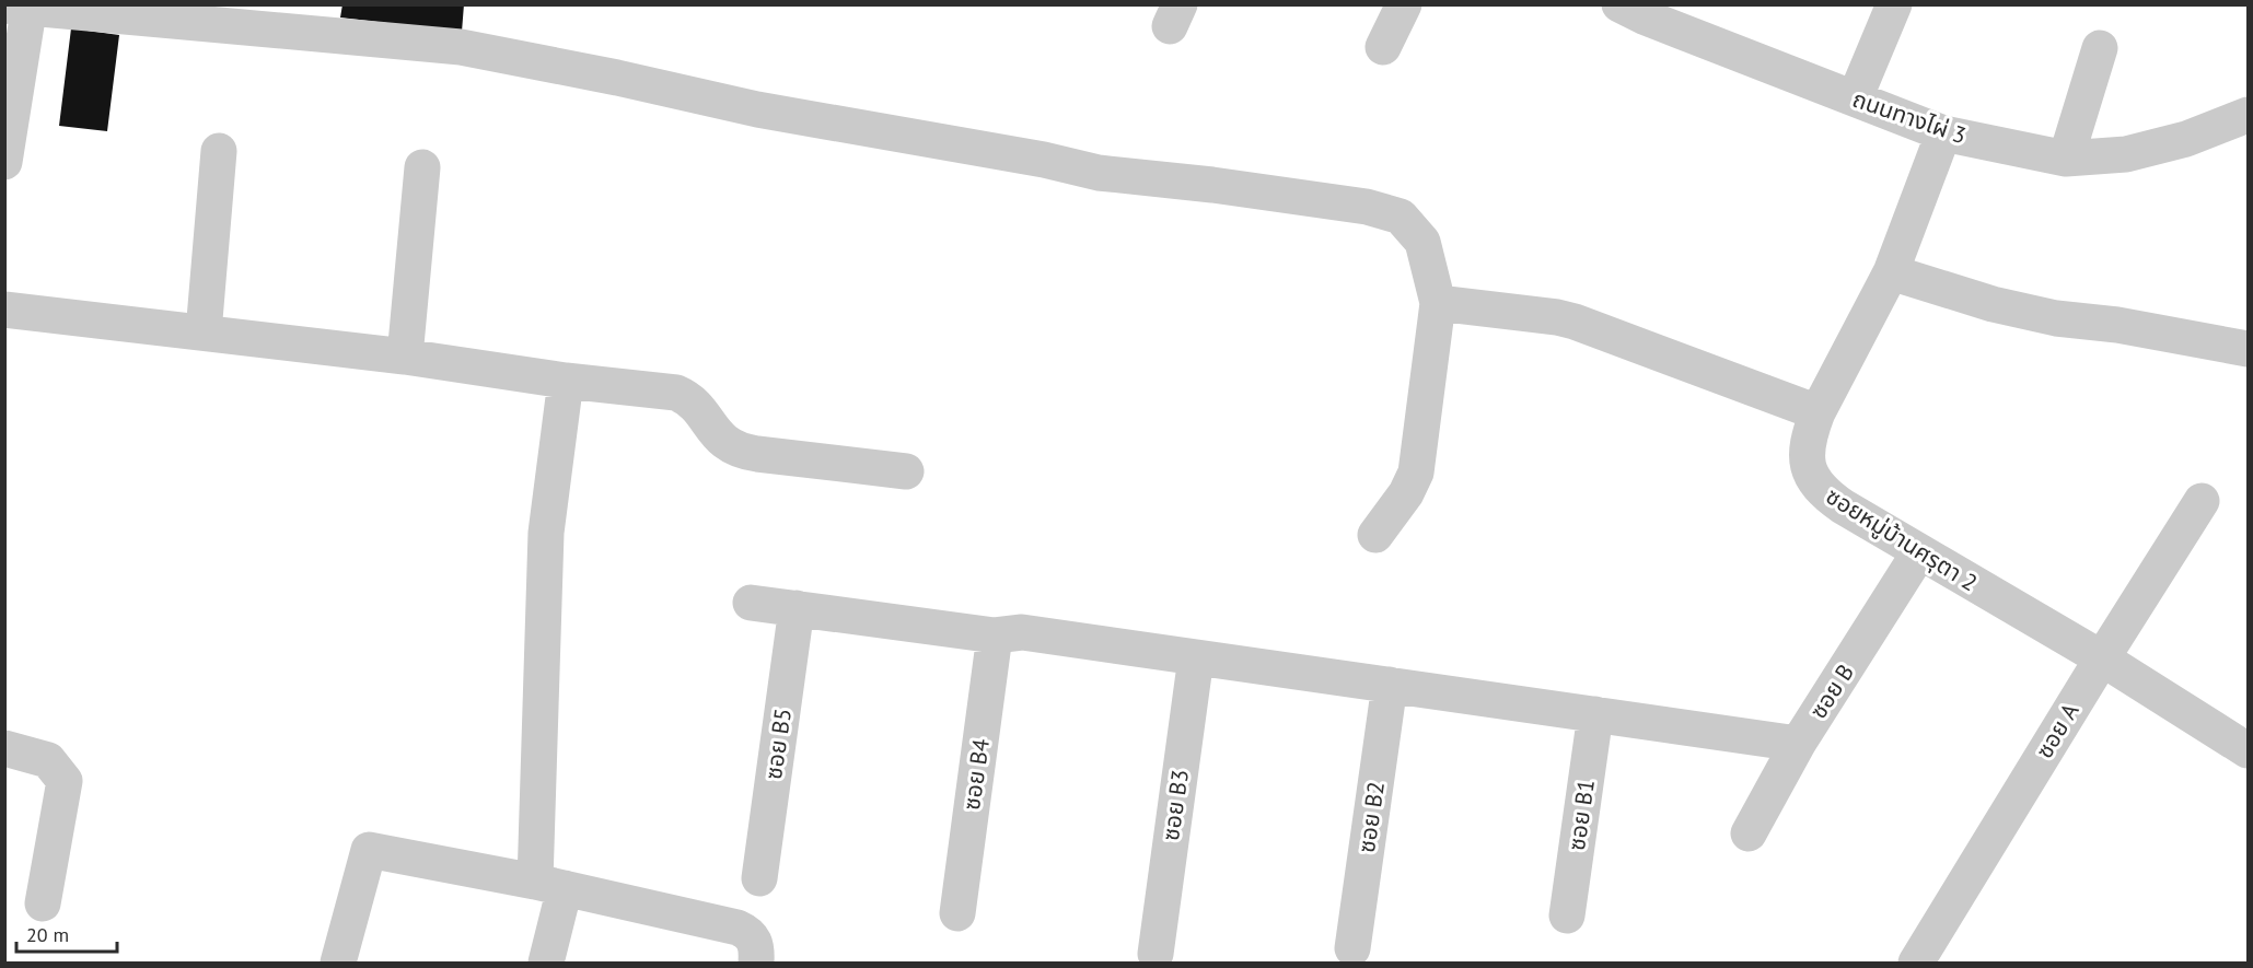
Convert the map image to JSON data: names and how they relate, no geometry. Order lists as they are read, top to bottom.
{
  "streets": {
    "street": [
      "ถนนทางไผ่ 3",
      "ซอยหมู่บ้านศรุตา 2",
      "ซอย B",
      "ซอย A",
      "ซอย B5",
      "ซอย B4",
      "ซอย B3",
      "ซอย B1",
      "ซอย B2"
    ]
  },
  "crossings": [
    ["ถนนทางไผ่ 3", "ซอยหมู่บ้านศรุตา 2"],
    ["ซอยหมู่บ้านศรุตา 2", "ซอย B"],
    ["ซอยหมู่บ้านศรุตา 2", "ซอย A"]
  ],
  "scale_bar": "20 m"
}
